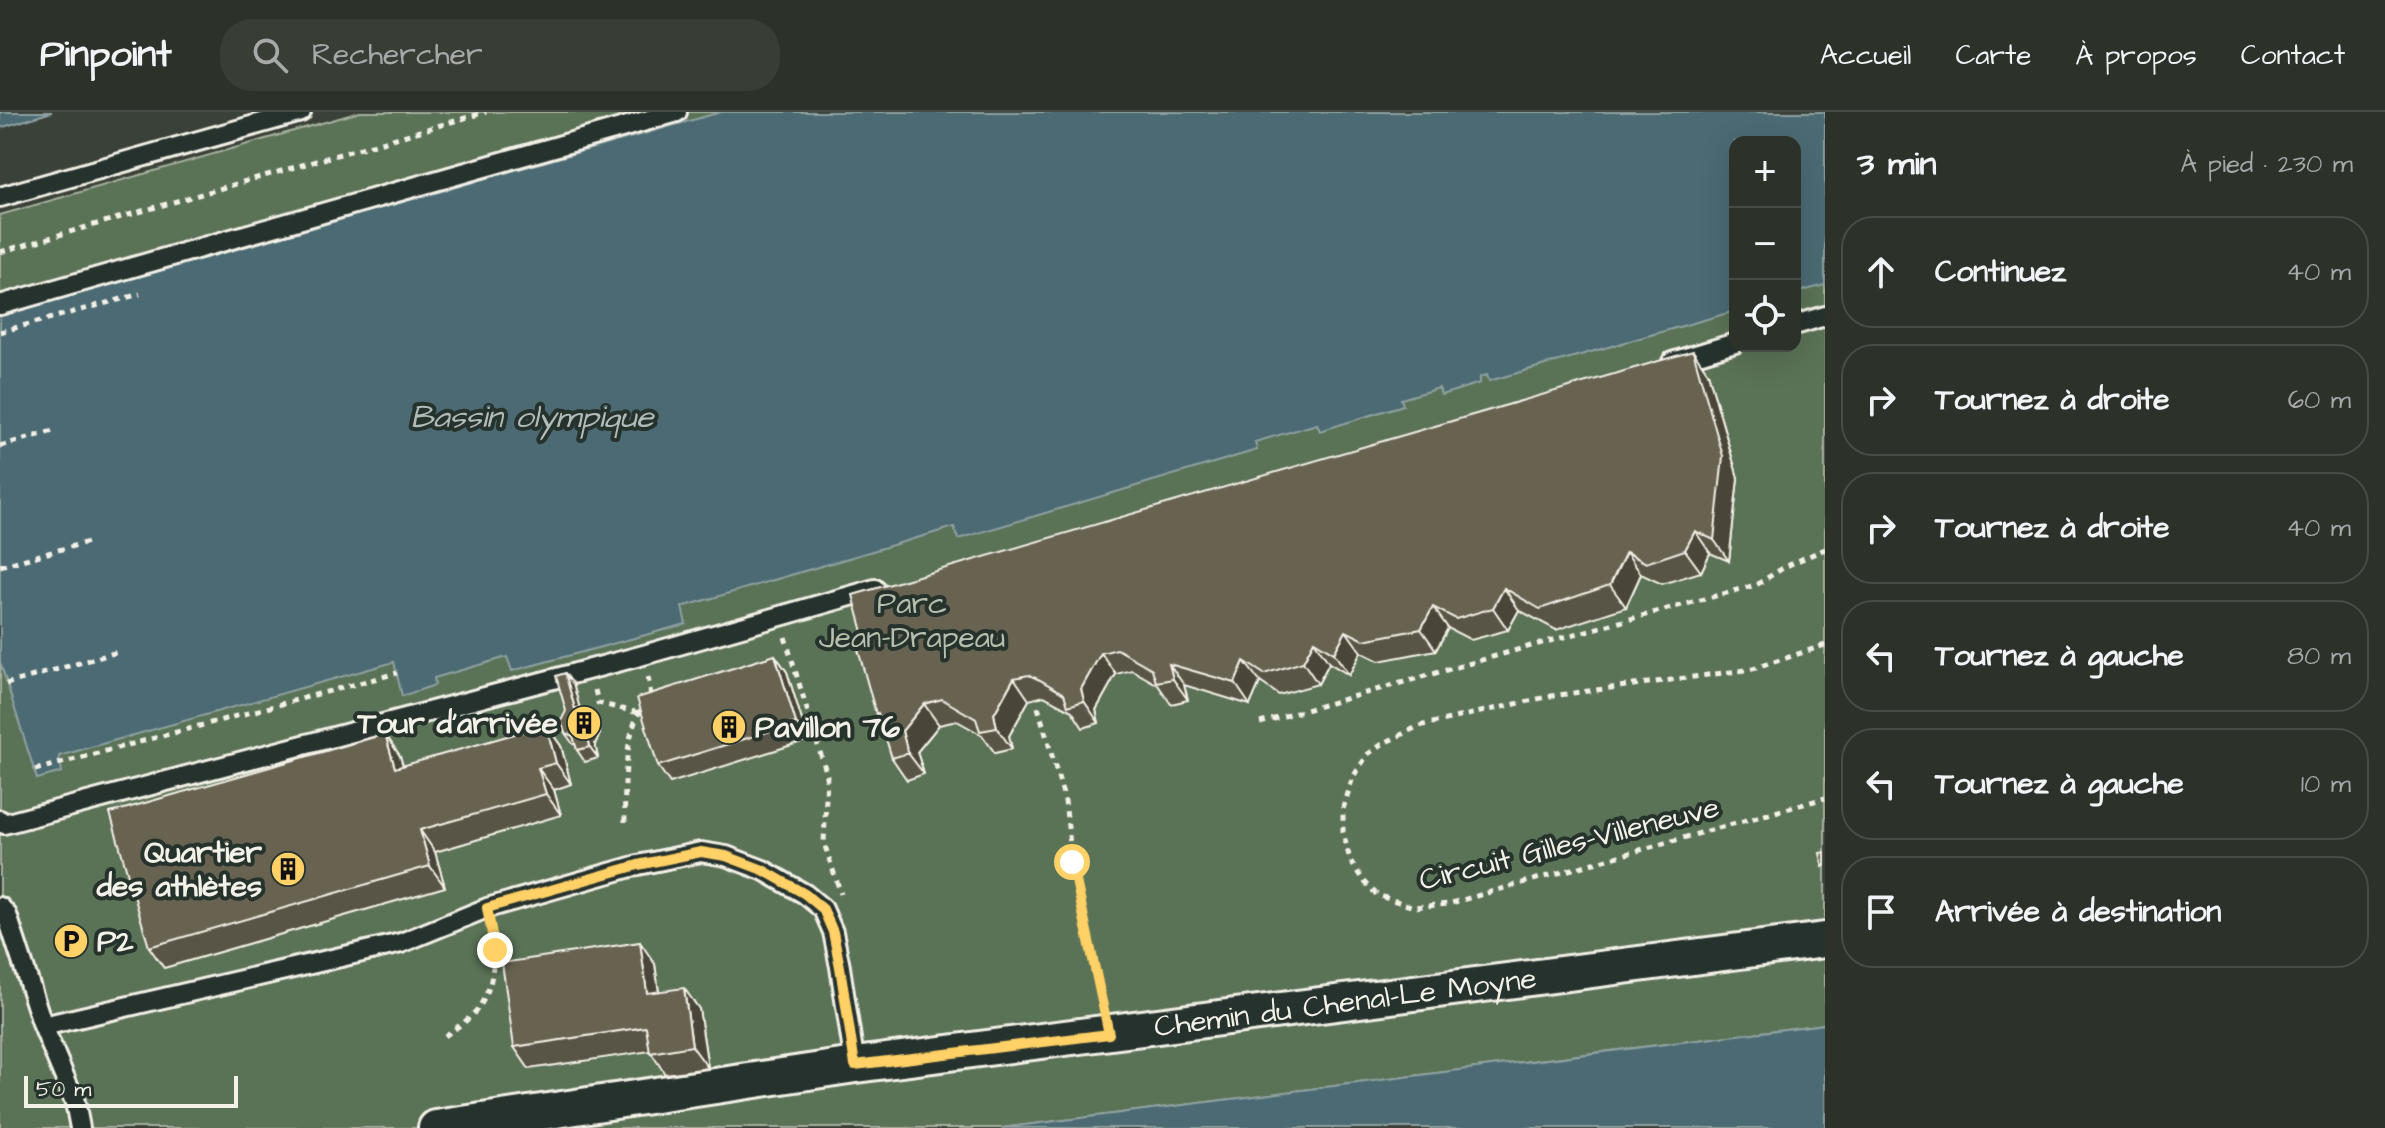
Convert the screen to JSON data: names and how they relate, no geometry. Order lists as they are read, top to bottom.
{
  "streets": {
    "street": ["Chemin du Chenal-Le Moyne"],
    "path": ["Circuit Gilles-Villeneuve"]
  },
  "water": ["Bassin olympique"],
  "parks": ["Parc Jean-Drapeau"],
  "places": {
    "building": ["Tour d'arrivée", "Pavillon 76", "Quartier des athlètes"],
    "parking": ["P2"]
  },
  "scale_bar": "50 m",
  "page": {
    "header": "Pinpoint",
    "search": "Rechercher",
    "nav": [
      "Accueil",
      "Carte",
      "À propos",
      "Contact"
    ],
    "heading": ["3 min", "À pied · 230 m"],
    "map_buttons": ["+", "−"],
    "list": [
      ["Continuez", "40 m"],
      ["Tournez à droite", "60 m"],
      ["Tournez à droite", "40 m"],
      ["Tournez à gauche", "80 m"],
      ["Tournez à gauche", "10 m"],
      "Arrivée à destination"
    ],
    "scale": "50 m"
  }
}
